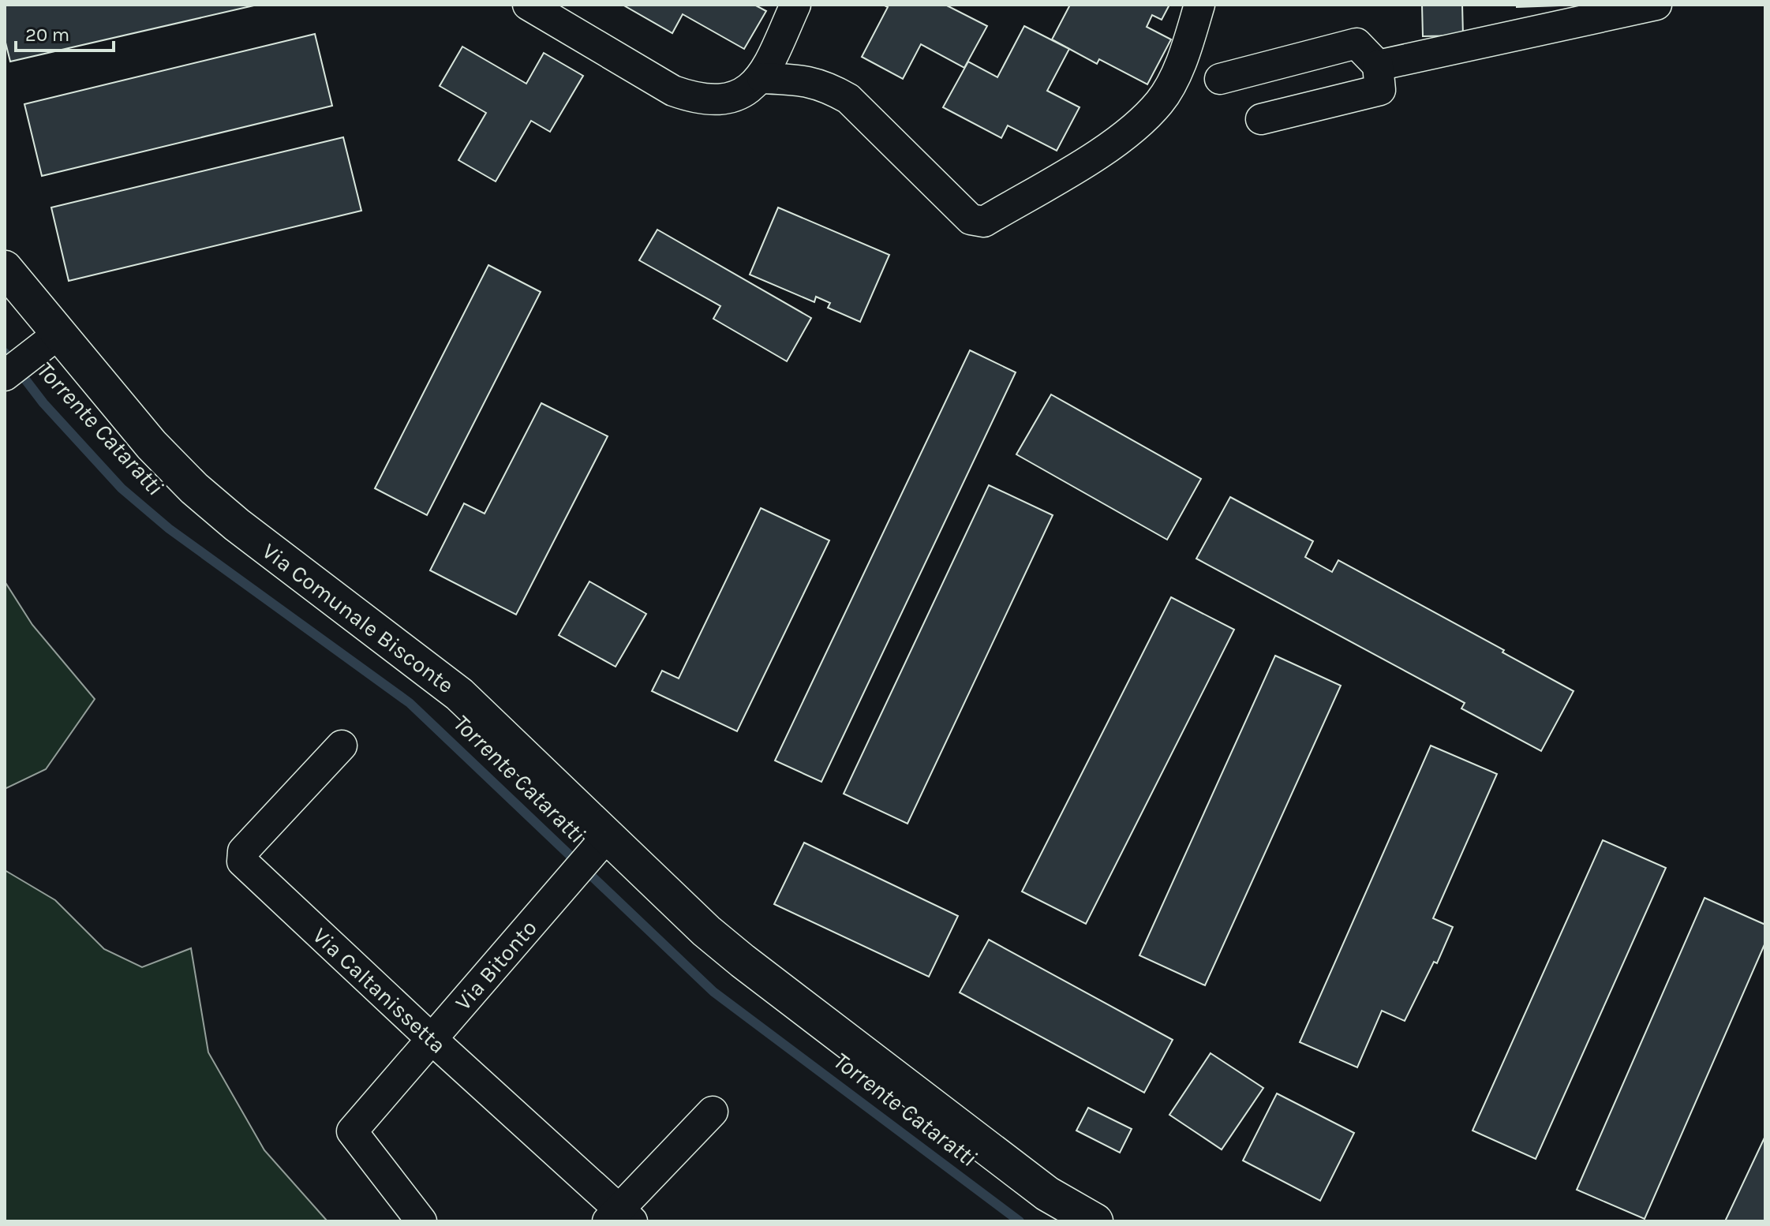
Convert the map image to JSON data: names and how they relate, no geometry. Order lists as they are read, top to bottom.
{
  "streets": {
    "street": ["Via Comunale Bisconte", "Via Bitonto", "Via Caltanissetta"]
  },
  "crossings": [
    ["Via Comunale Bisconte", "Via Bitonto"],
    ["Via Bitonto", "Via Caltanissetta"]
  ],
  "water": ["Torrente Cataratti"],
  "scale_bar": "20 m"
}
